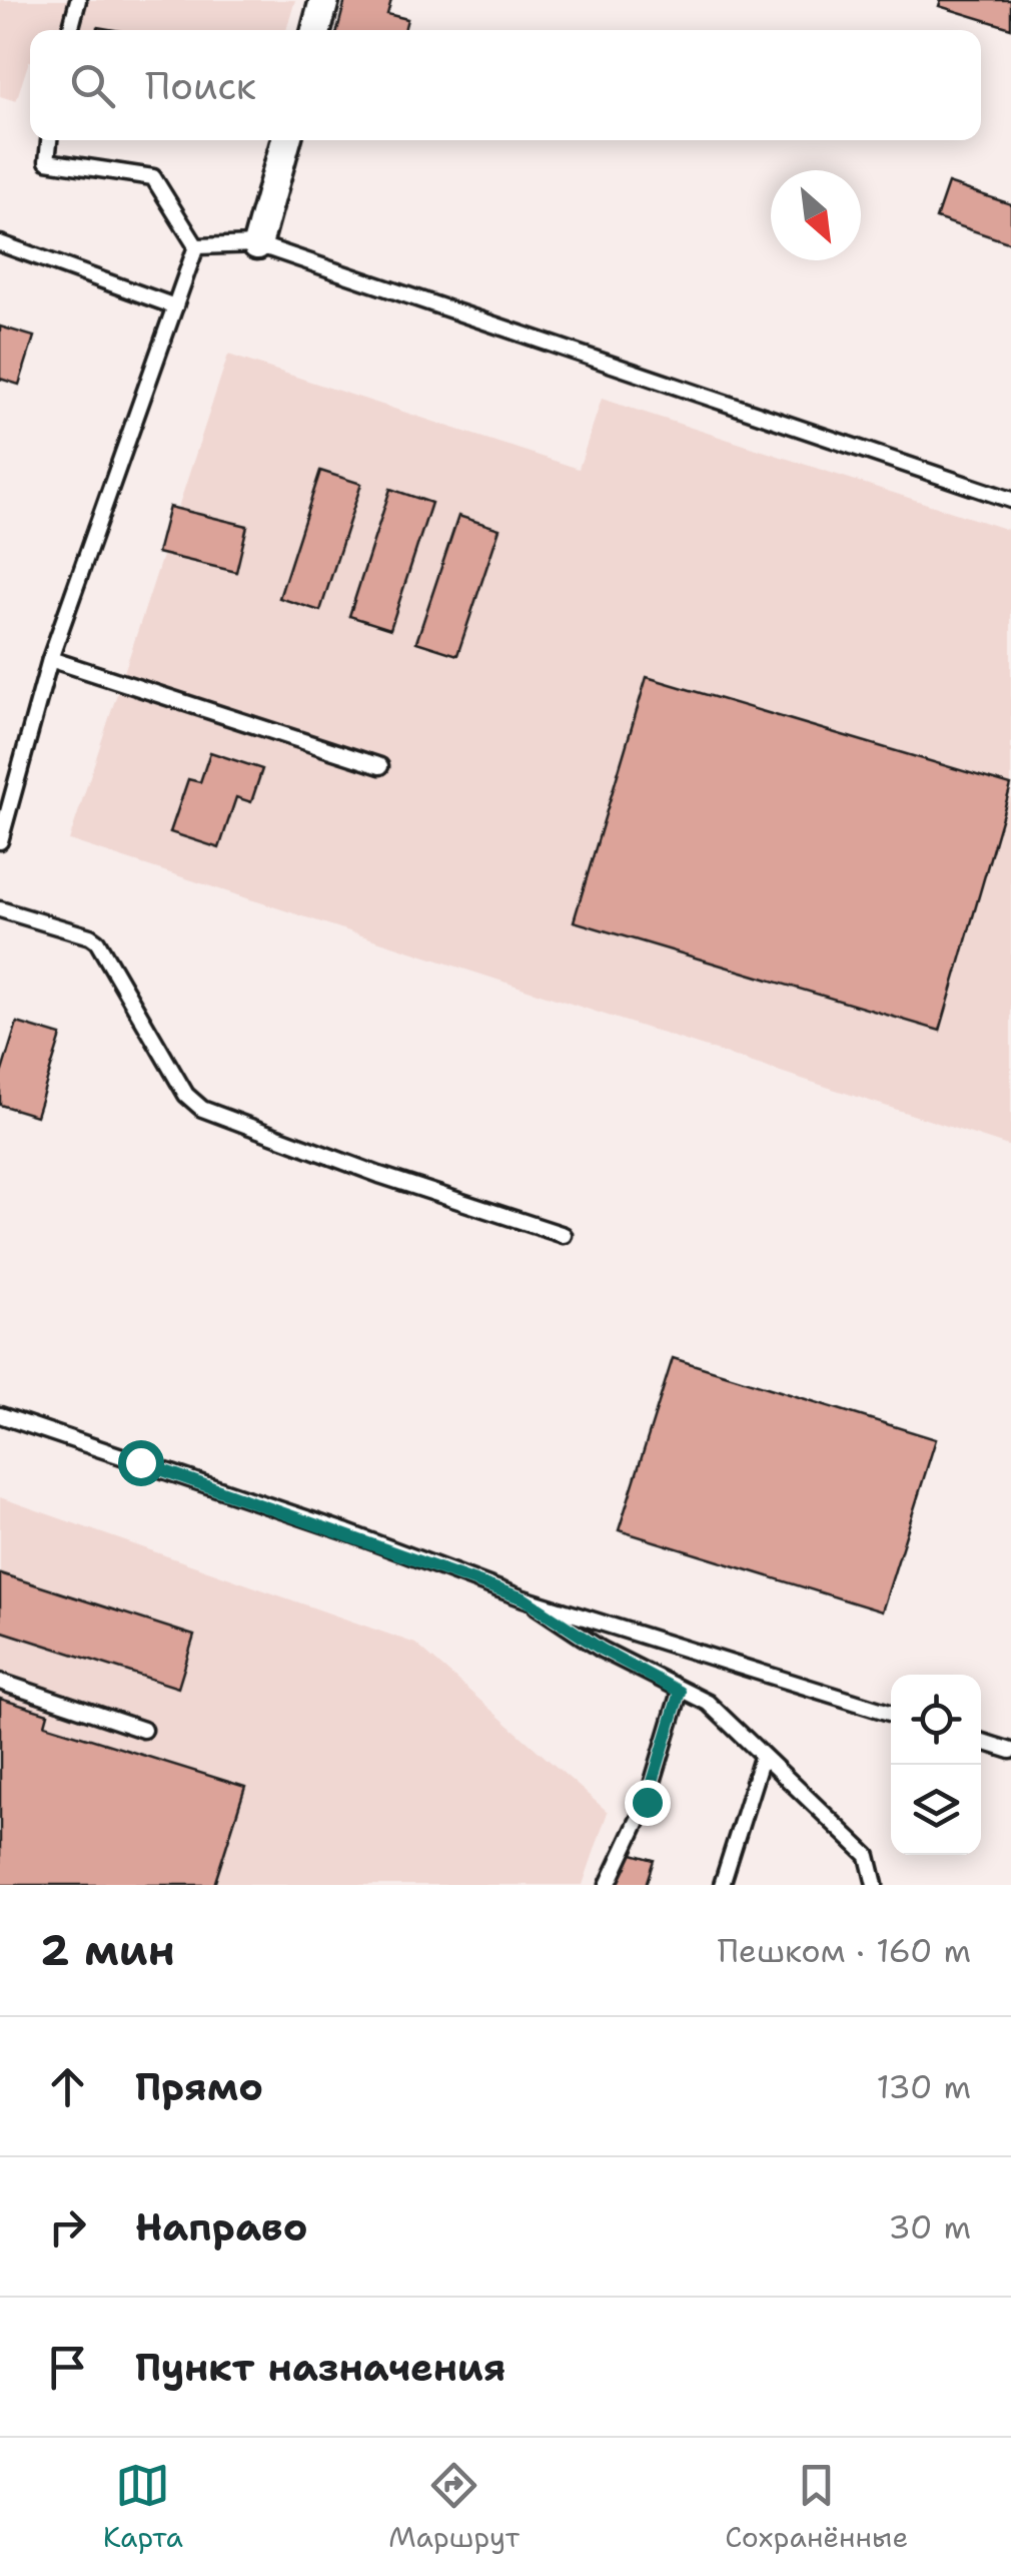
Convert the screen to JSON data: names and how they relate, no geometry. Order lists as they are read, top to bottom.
{
  "north": "bottom right",
  "page": {
    "search": "Поиск",
    "heading": ["2 мин", "Пешком · 160 m"],
    "list": [
      ["Прямо", "130 m"],
      ["Направо", "30 m"],
      "Пункт назначения"
    ],
    "nav": ["Карта", "Маршрут", "Сохранённые"]
  }
}
